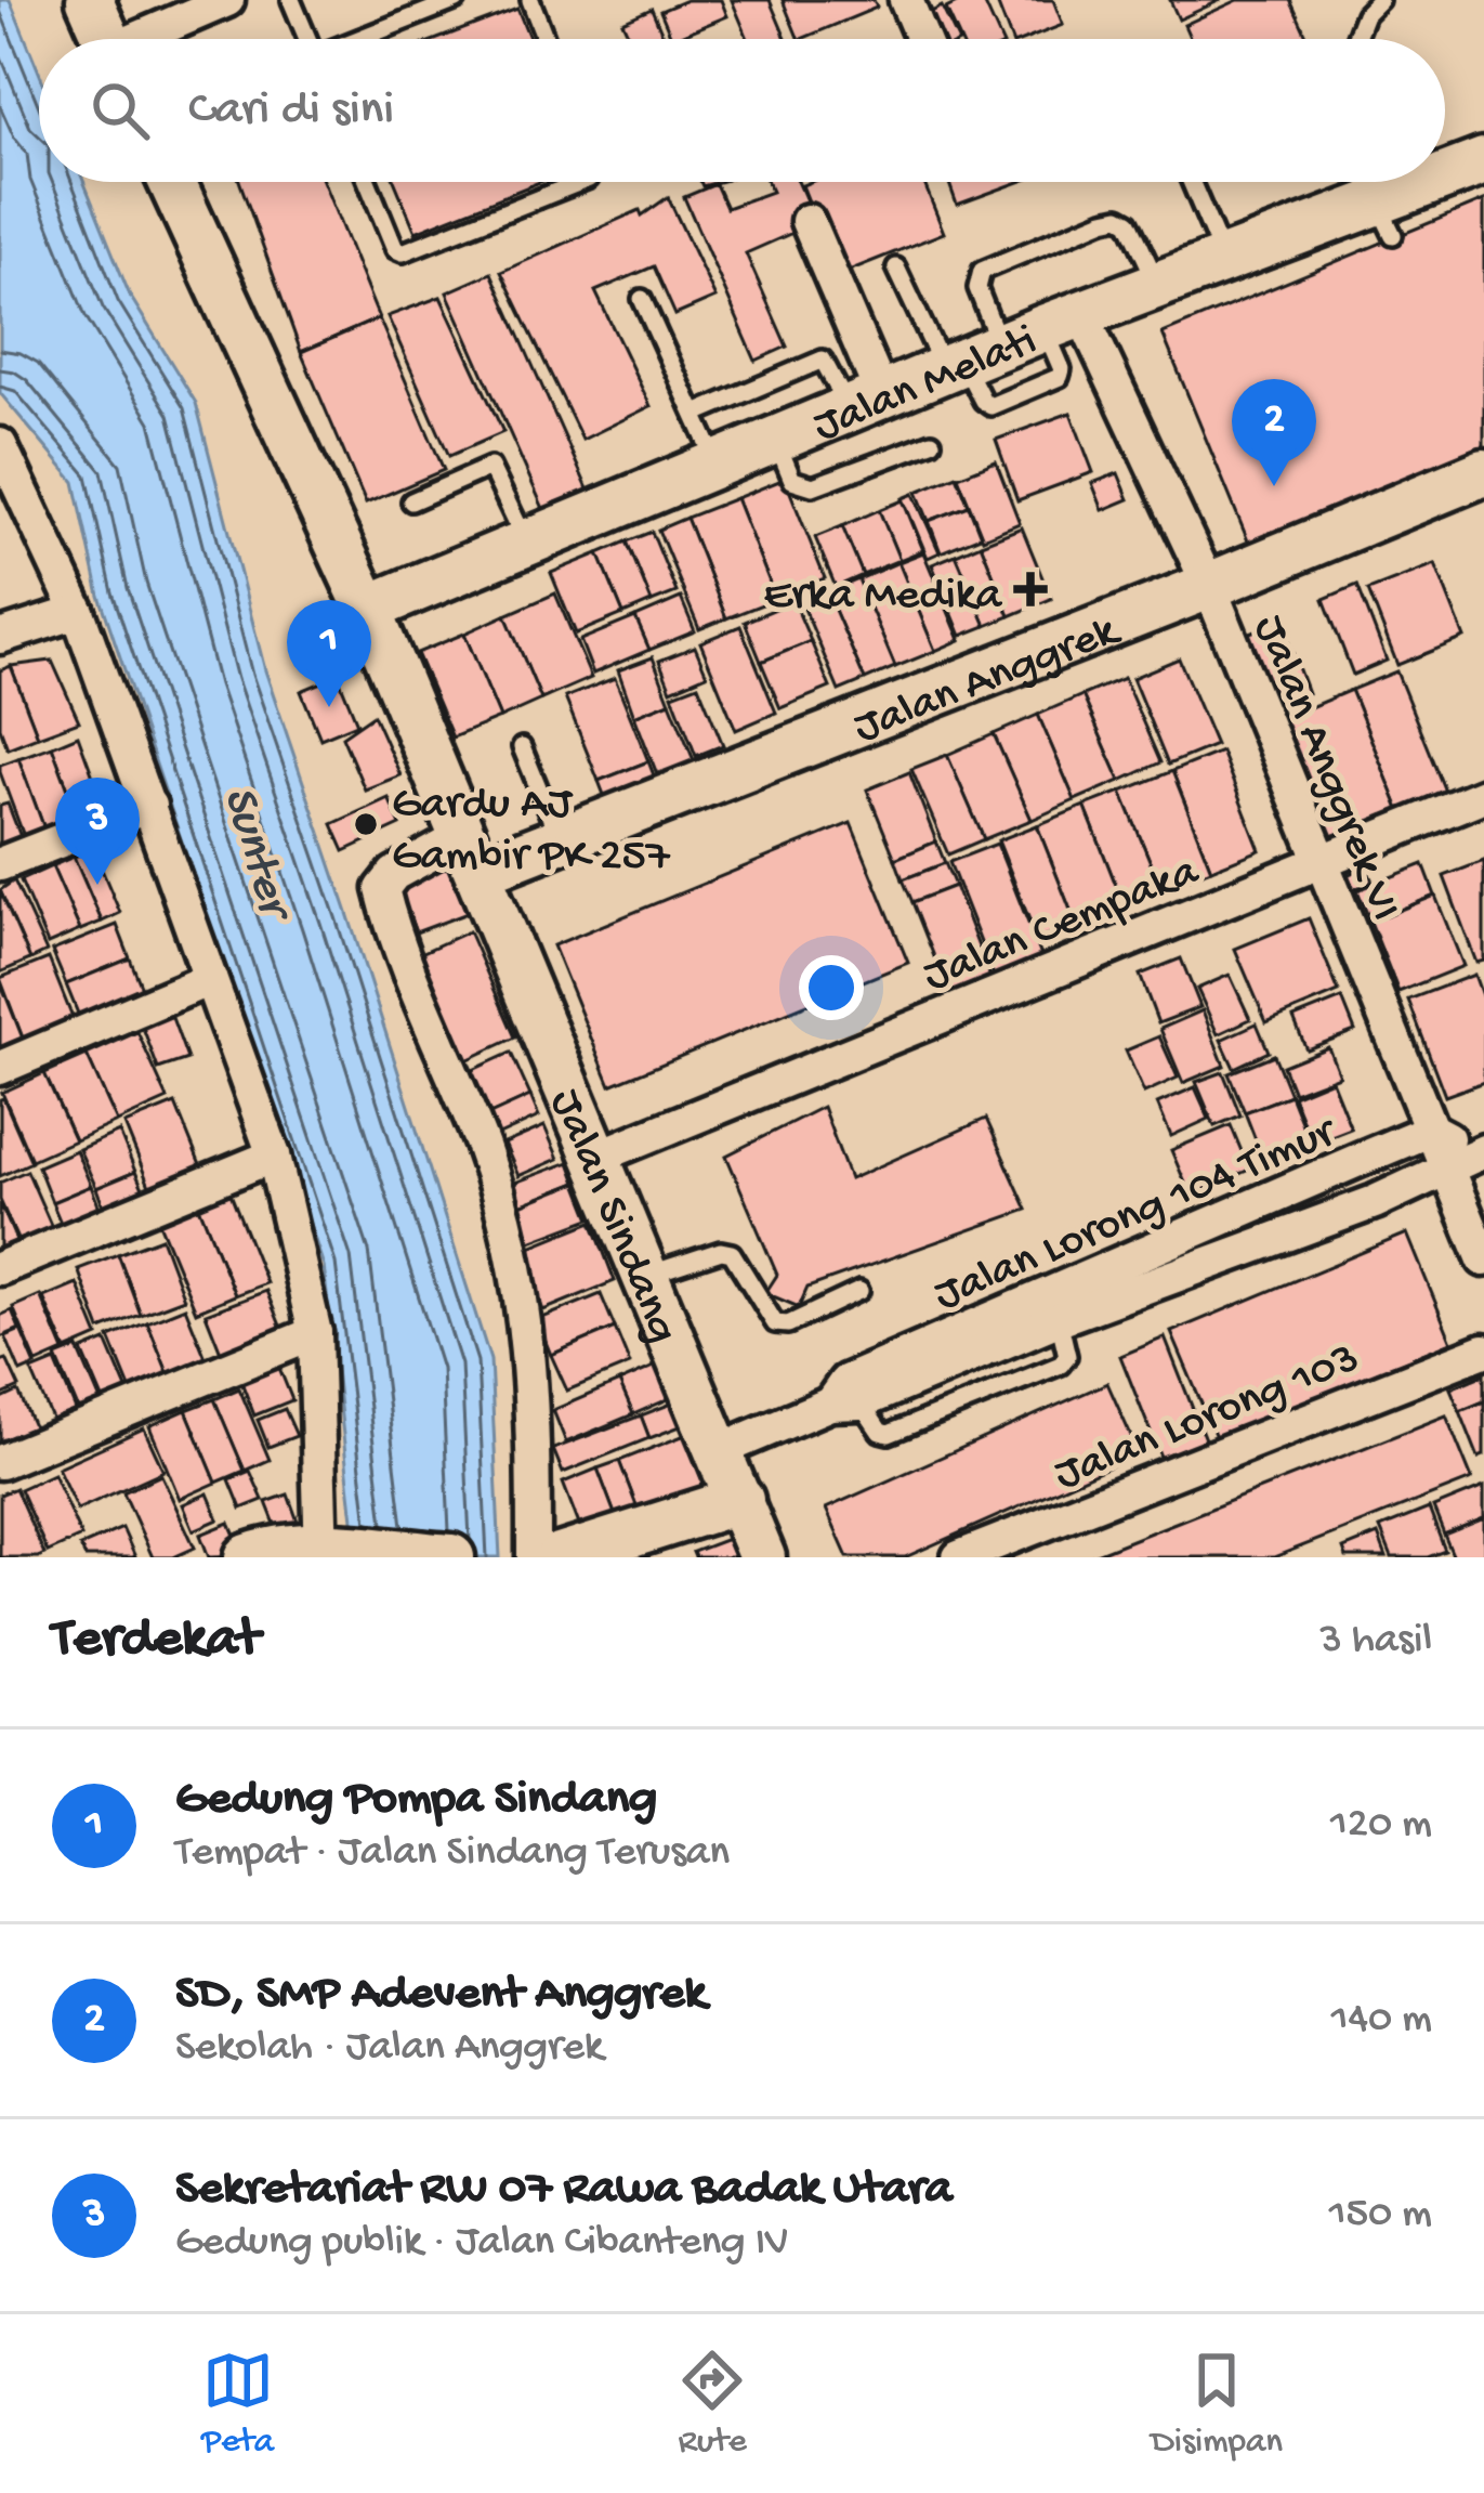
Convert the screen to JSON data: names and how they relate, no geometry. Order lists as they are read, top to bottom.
{
  "streets": {
    "street": [
      "Jalan Melati",
      "Jalan Anggrek",
      "Jalan Anggrek VI",
      "Jalan Cempaka",
      "Jalan Lorong 104 Timur",
      "Jalan Sindang",
      "Jalan Lorong 103"
    ]
  },
  "crossings": [
    ["Jalan Melati", "Jalan Anggrek VI"],
    ["Jalan Melati", "Jalan Sindang"],
    ["Jalan Anggrek", "Jalan Anggrek VI"],
    ["Jalan Anggrek", "Jalan Sindang"],
    ["Jalan Anggrek VI", "Jalan Cempaka"],
    ["Jalan Anggrek VI", "Jalan Lorong 104 Timur"],
    ["Jalan Cempaka", "Jalan Sindang"],
    ["Jalan Lorong 104 Timur", "Jalan Sindang"]
  ],
  "water": ["Sunter"],
  "places": {
    "health": ["Erka Medika"],
    "other": ["Gardu AJ Gambir PK 257"]
  },
  "page": {
    "search": "Cari di sini",
    "pins": ["2", "1", "3"],
    "heading": ["Terdekat", "3 hasil"],
    "list": [
      {
        "mark": "1",
        "name": "Gedung Pompa Sindang",
        "note": "Tempat · Jalan Sindang Terusan",
        "value": "120 m"
      },
      {
        "mark": "2",
        "name": "SD, SMP Adevent Anggrek",
        "note": "Sekolah · Jalan Anggrek",
        "value": "140 m"
      },
      {
        "mark": "3",
        "name": "Sekretariat RW 07 Rawa Badak Utara",
        "note": "Gedung publik · Jalan Cibanteng IV",
        "value": "150 m"
      }
    ],
    "nav": ["Peta", "Rute", "Disimpan"]
  }
}
